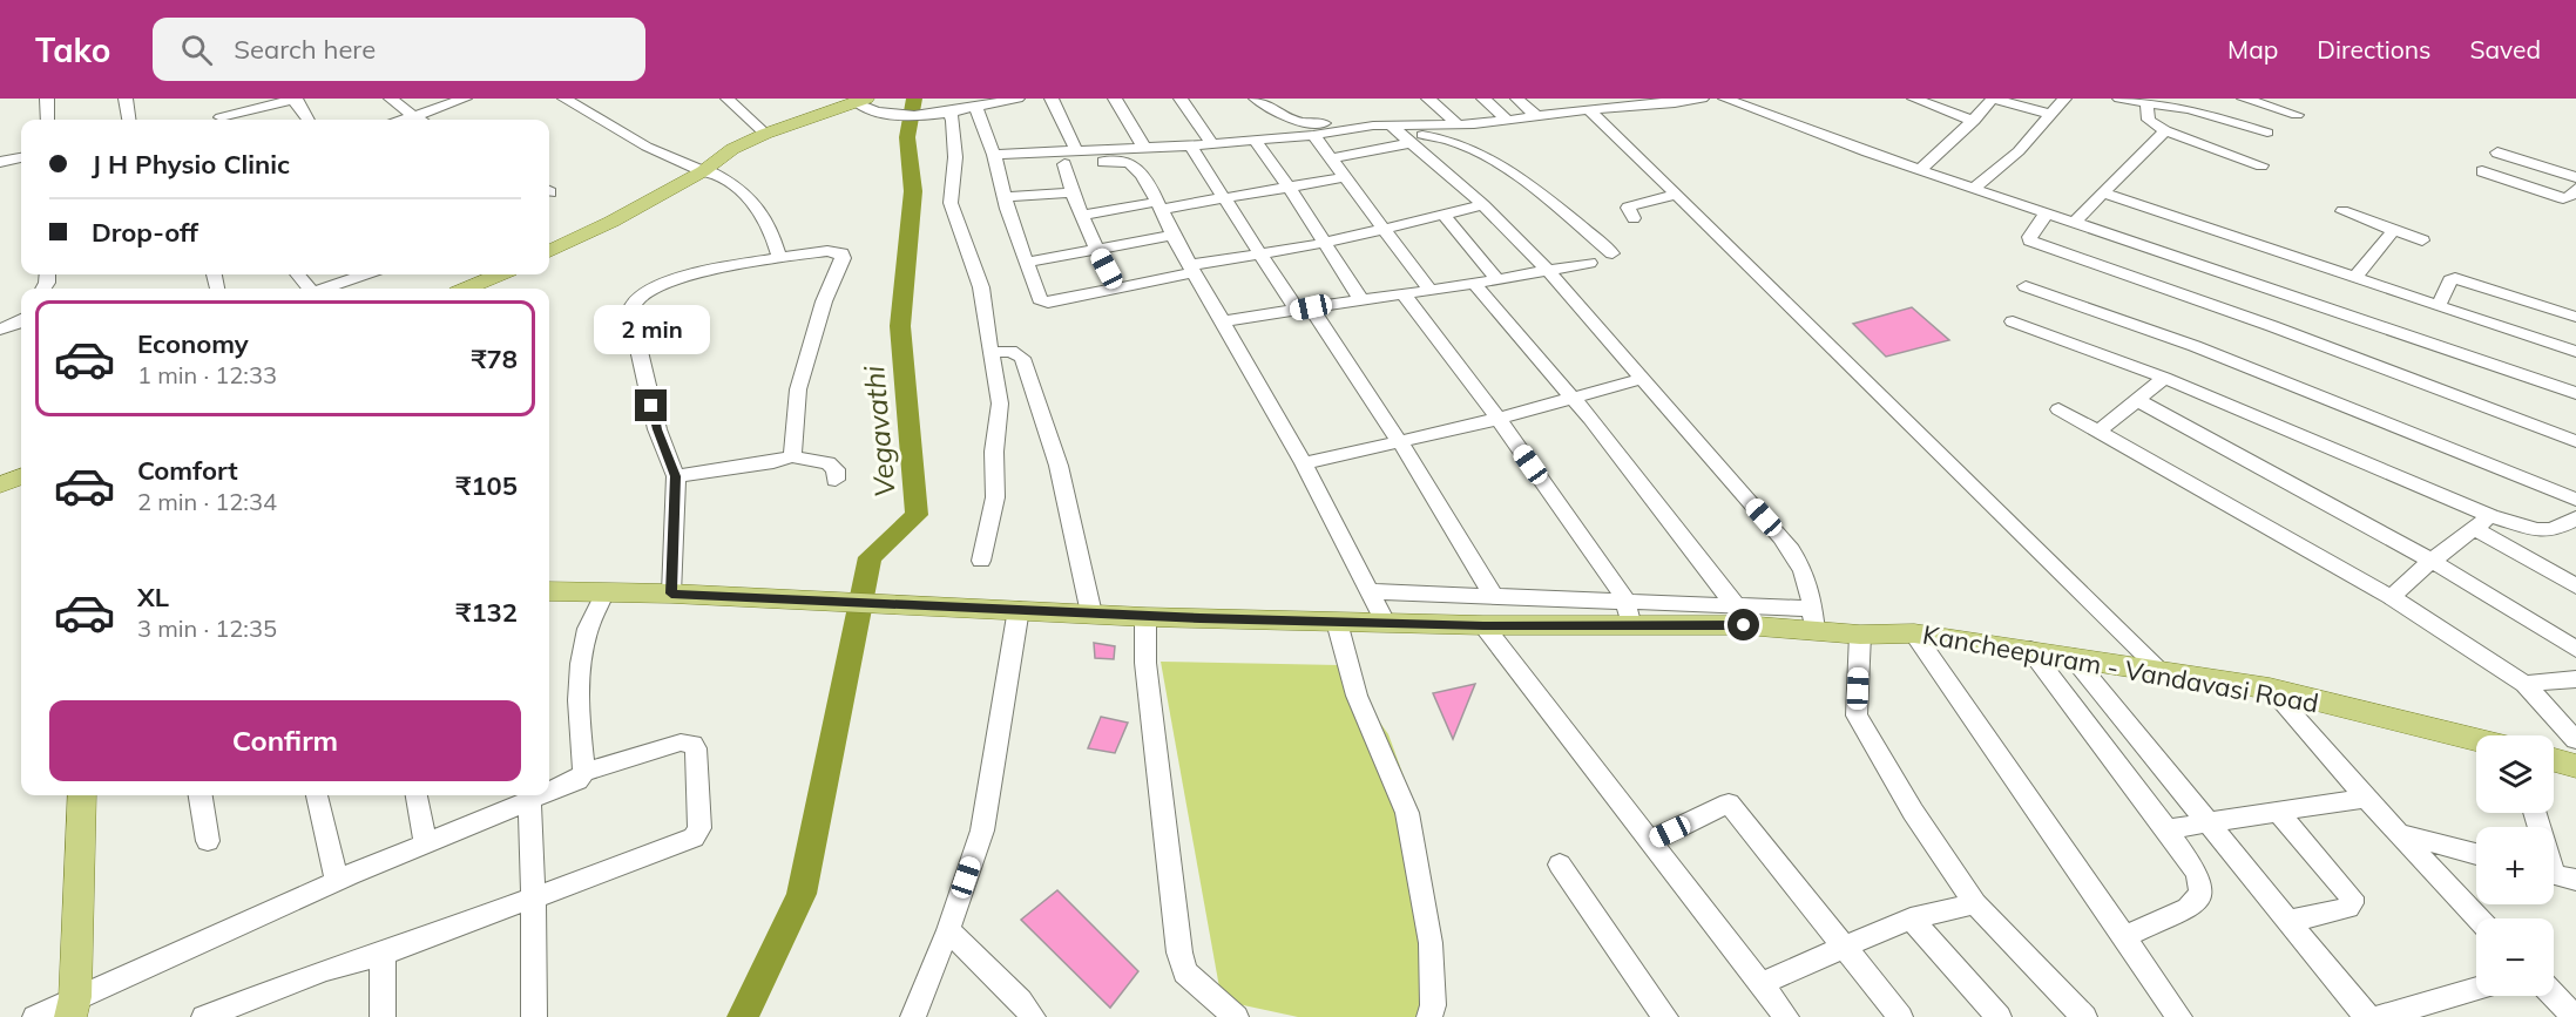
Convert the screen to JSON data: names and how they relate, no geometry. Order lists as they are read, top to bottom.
{
  "streets": {
    "main road": ["Kancheepuram - Vandavasi Road"]
  },
  "water": ["Vegavathi"],
  "page": {
    "header": "Tako",
    "search": "Search here",
    "nav": ["Map", "Directions", "Saved"],
    "banner": ["J H Physio Clinic", "Drop-off"],
    "list": [
      {
        "name": "Economy",
        "note": "1 min · 12:33",
        "value": "₹78"
      },
      {
        "name": "Comfort",
        "note": "2 min · 12:34",
        "value": "₹105"
      },
      {
        "name": "XL",
        "note": "3 min · 12:35",
        "value": "₹132"
      }
    ],
    "bubble": "2 min",
    "buttons": "Confirm",
    "map_buttons": ["+", "−"]
  }
}
